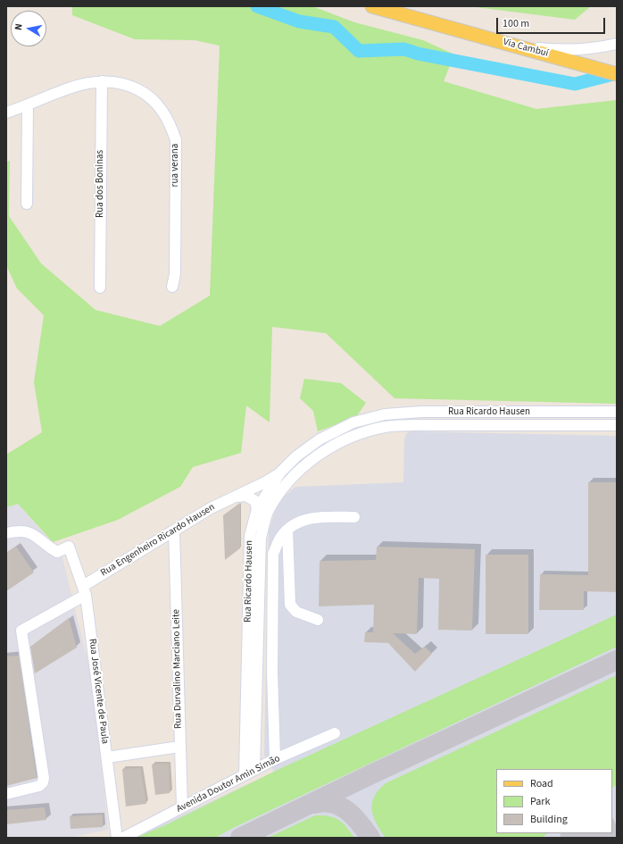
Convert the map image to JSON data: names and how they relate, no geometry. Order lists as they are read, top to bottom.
{
  "streets": {
    "main road": ["Via Cambuí"],
    "street": [
      "rua verana",
      "Rua dos Boninas",
      "Rua Ricardo Hausen",
      "Rua Engenheiro Ricardo Hausen",
      "Rua Durvalino Marciano Leite",
      "Rua José Vicente de Paula",
      "Avenida Doutor Amin Simão"
    ]
  },
  "crossings": [
    ["rua verana", "Rua dos Boninas"],
    ["Rua Ricardo Hausen", "Rua Engenheiro Ricardo Hausen"],
    ["Rua Ricardo Hausen", "Avenida Doutor Amin Simão"],
    ["Rua Engenheiro Ricardo Hausen", "Rua Durvalino Marciano Leite"],
    ["Rua Engenheiro Ricardo Hausen", "Rua José Vicente de Paula"],
    ["Rua Durvalino Marciano Leite", "Avenida Doutor Amin Simão"]
  ],
  "legend": ["Road", "Park", "Building"],
  "scale_bar": "100 m",
  "north": "left"
}
